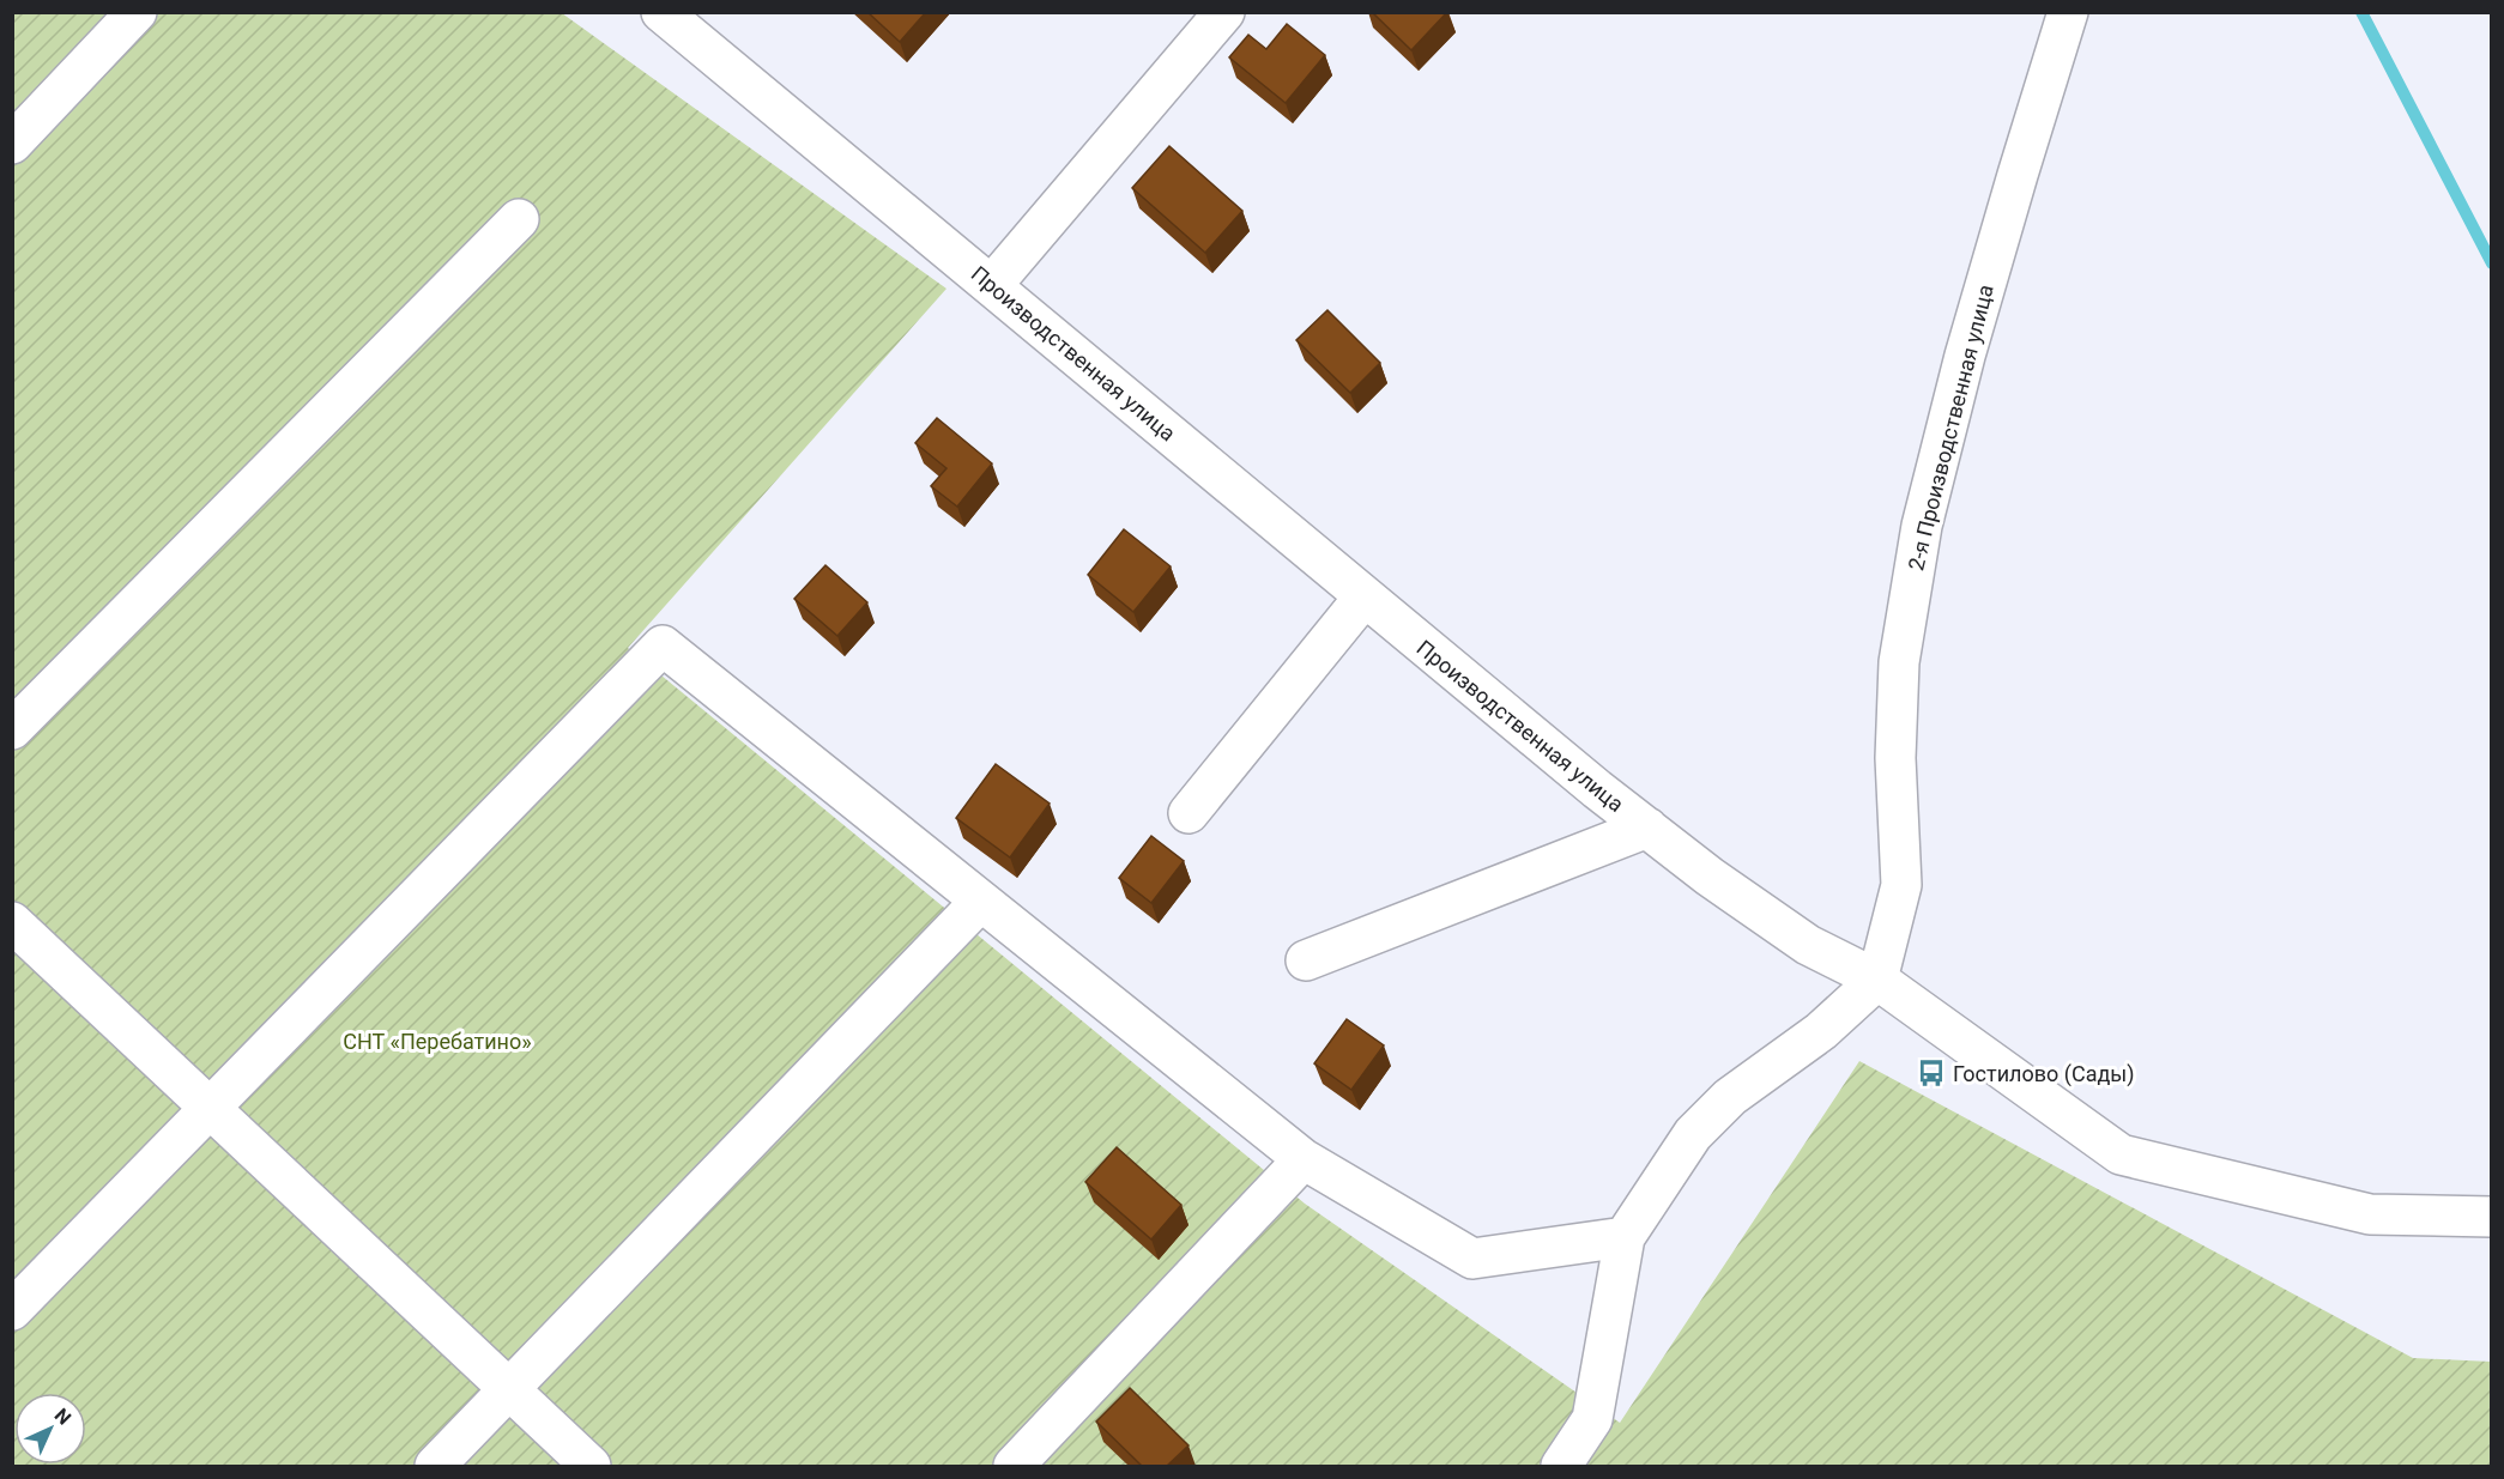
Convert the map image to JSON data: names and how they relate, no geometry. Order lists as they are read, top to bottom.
{
  "streets": {
    "street": ["Производственная улица", "2-я Производственная улица"]
  },
  "crossings": [
    ["Производственная улица", "2-я Производственная улица"]
  ],
  "parks": ["СНТ «Перебатино»"],
  "places": {
    "bus stop": ["Гостилово (Сады)"]
  },
  "north": "top right"
}
